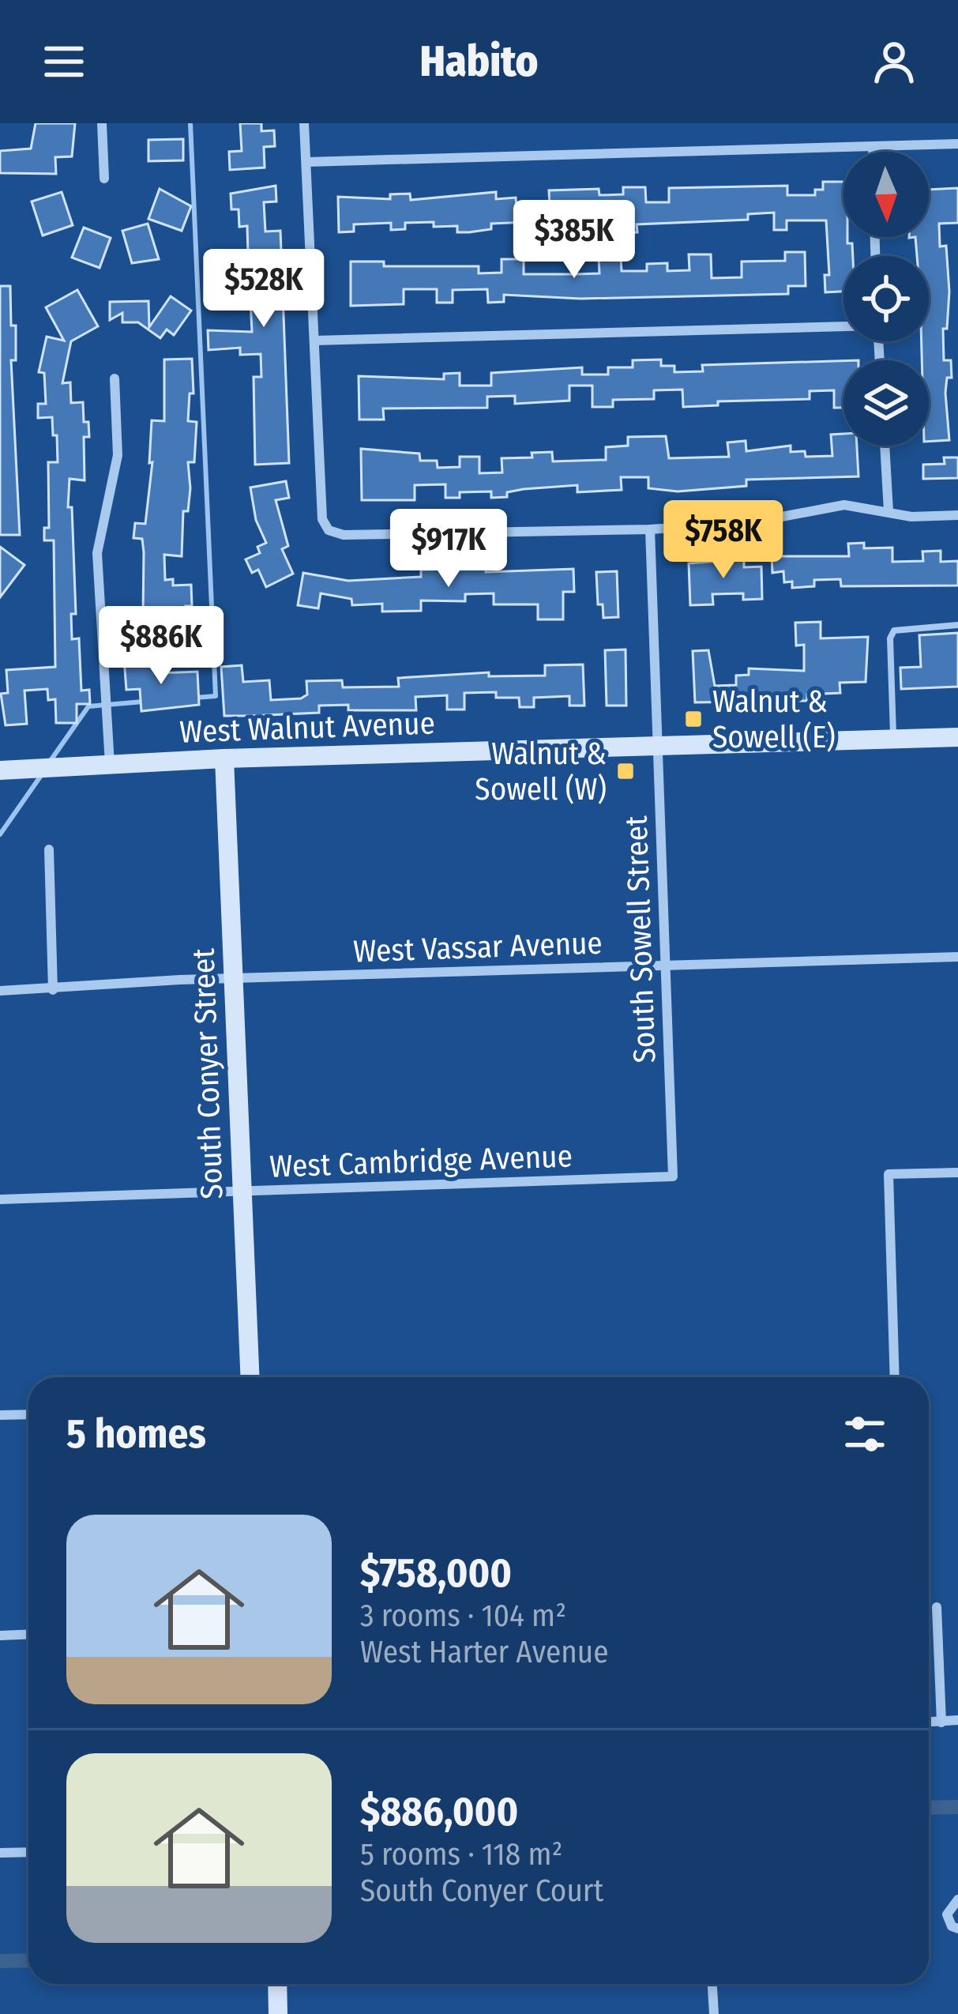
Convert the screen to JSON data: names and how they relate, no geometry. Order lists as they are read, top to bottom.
{
  "streets": {
    "main road": ["West Walnut Avenue", "South Conyer Street"],
    "street": ["South Sowell Street", "West Vassar Avenue", "West Cambridge Avenue"]
  },
  "crossings": [
    ["West Walnut Avenue", "South Sowell Street"],
    ["West Walnut Avenue", "South Conyer Street"],
    ["South Sowell Street", "West Vassar Avenue"],
    ["South Sowell Street", "West Cambridge Avenue"],
    ["West Vassar Avenue", "South Conyer Street"],
    ["South Conyer Street", "West Cambridge Avenue"]
  ],
  "places": {
    "transit": ["Walnut & Sowell (E)", "Walnut & Sowell (W)"]
  },
  "north": "bottom",
  "page": {
    "header": "Habito",
    "price": [
      "$385K",
      "$528K",
      "$758K",
      "$917K",
      "$886K"
    ],
    "heading": "5 homes",
    "list": [
      {
        "name": "$758,000",
        "note": "3 rooms · 104 m² · West Harter Avenue"
      },
      {
        "name": "$886,000",
        "note": "5 rooms · 118 m² · South Conyer Court"
      }
    ]
  }
}
